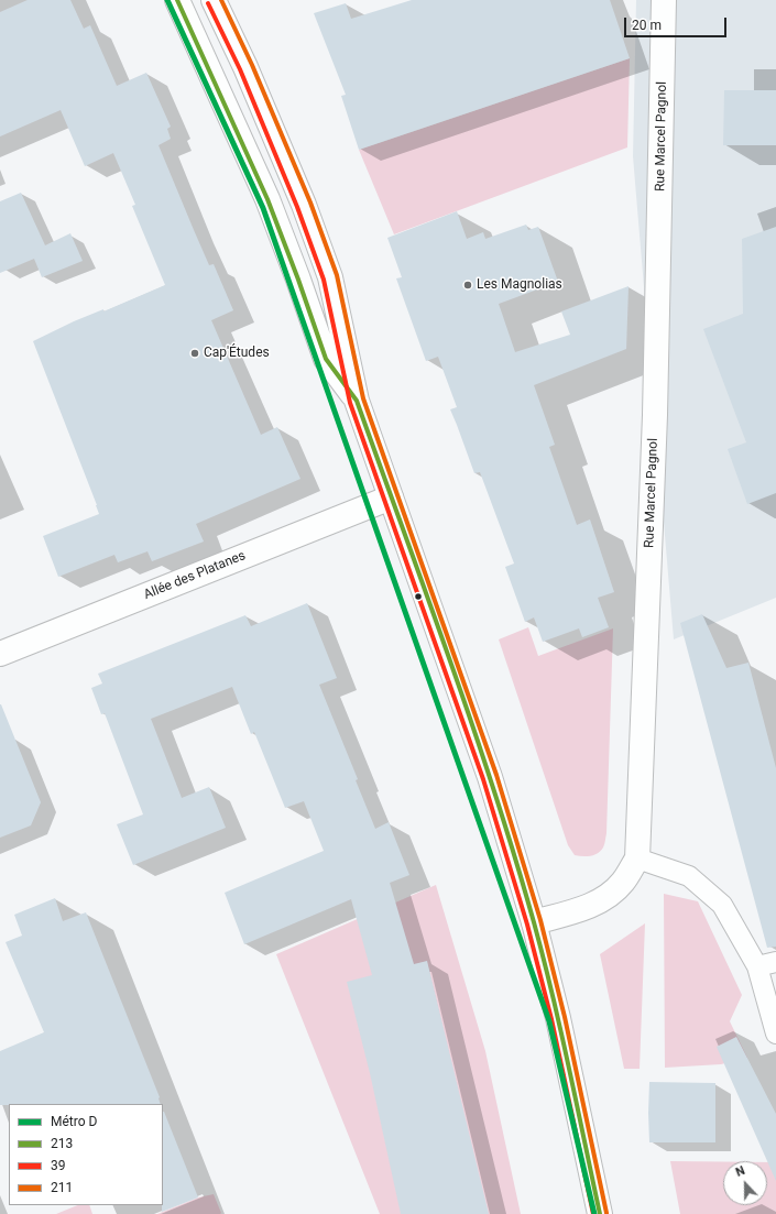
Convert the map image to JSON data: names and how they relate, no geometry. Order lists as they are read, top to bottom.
{
  "streets": {
    "street": ["Rue Marcel Pagnol", "Allée des Platanes"]
  },
  "places": ["Les Magnolias", "Cap'Études"],
  "lines": [
    "metro line D",
    "transit line 213",
    "transit line 211",
    "transit line 39"
  ],
  "legend": [
    "Métro D",
    "213",
    "39",
    "211"
  ],
  "scale_bar": "20 m",
  "north": "top"
}
